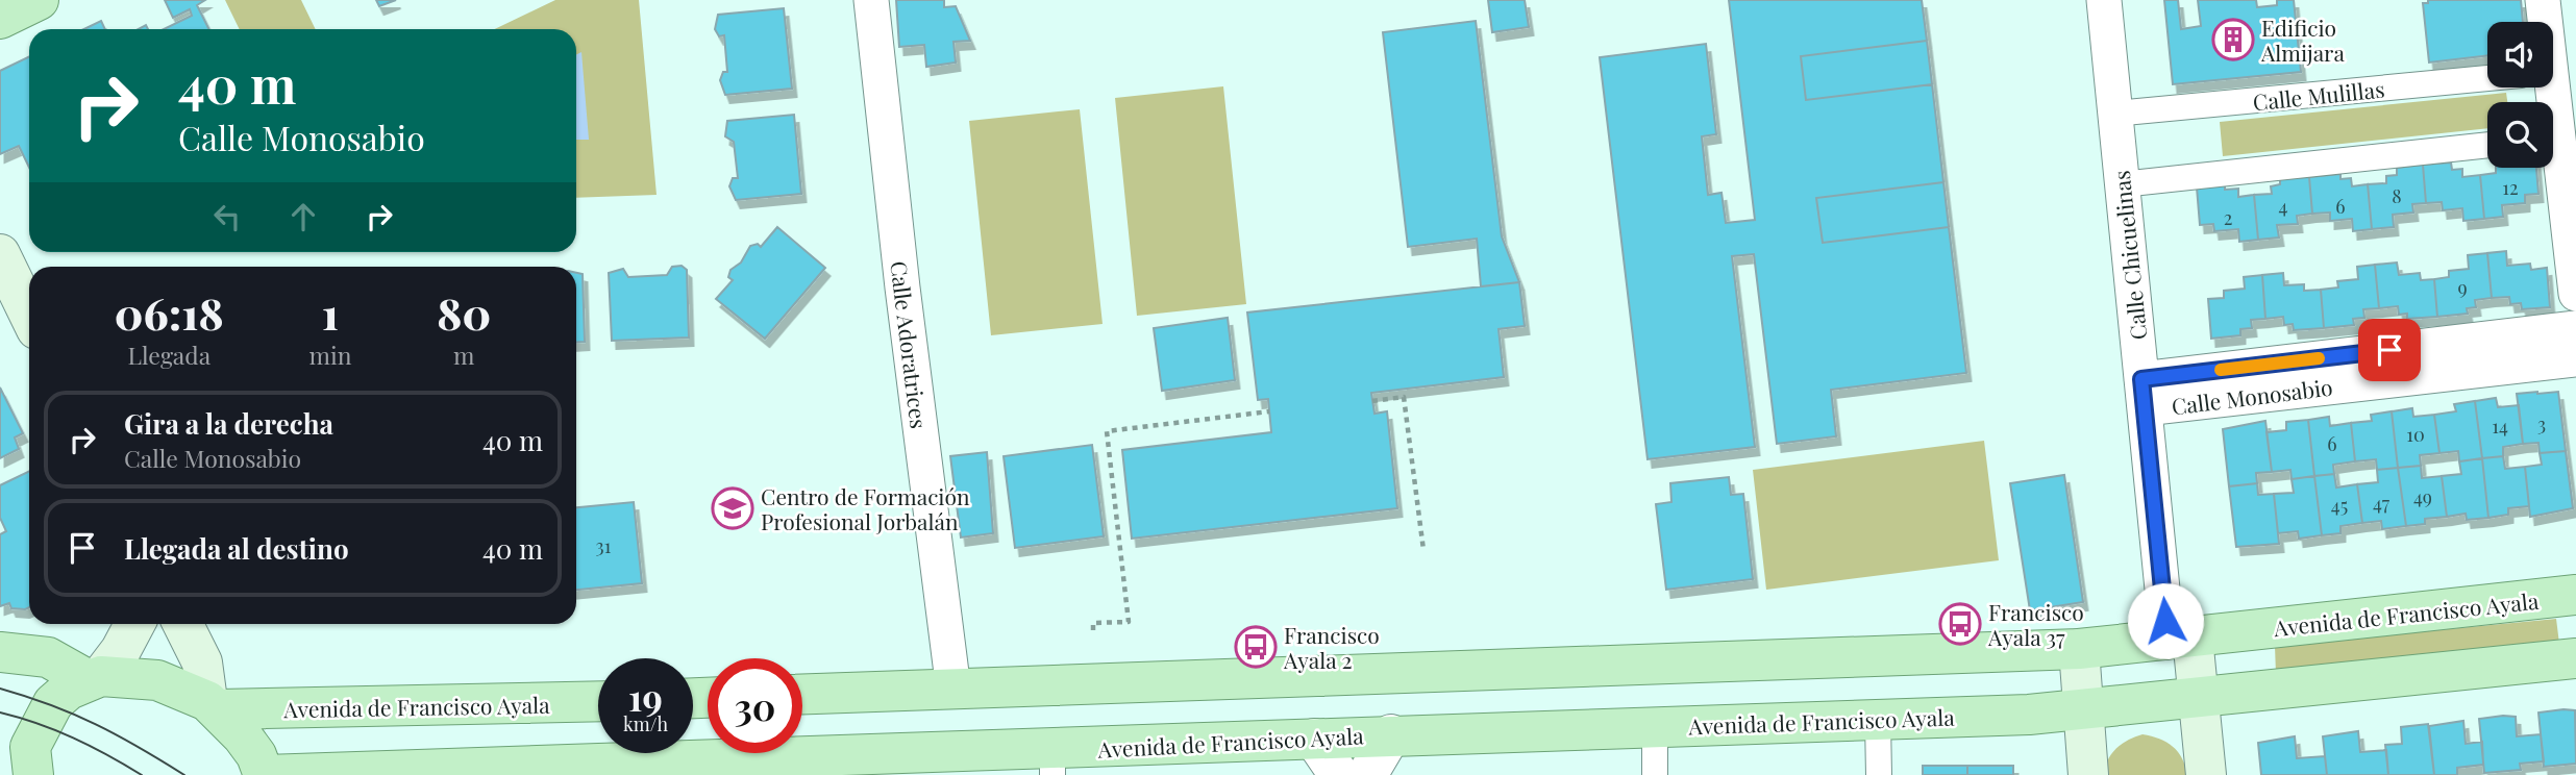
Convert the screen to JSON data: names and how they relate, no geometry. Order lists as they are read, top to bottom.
{
  "streets": {
    "main road": ["Avenida de Francisco Ayala"],
    "street": [
      "Calle Mulillas",
      "Calle Chicuelinas",
      "Calle Adoratrices",
      "Calle Monosabio"
    ]
  },
  "crossings": [
    ["Calle Mulillas", "Calle Chicuelinas"],
    ["Calle Chicuelinas", "Calle Monosabio"],
    ["Calle Chicuelinas", "Avenida de Francisco Ayala"],
    ["Calle Adoratrices", "Avenida de Francisco Ayala"]
  ],
  "places": {
    "building": ["Edificio Almijara"],
    "school or university": ["Centro de Formación Profesional Jorbalán"],
    "bus stop": ["Francisco Ayala 37", "Francisco Ayala 2"]
  },
  "house_numbers": [
    "12",
    "8",
    "4",
    "6",
    "2",
    "9",
    "3",
    "14",
    "10",
    "6",
    "49",
    "47",
    "45",
    "31"
  ],
  "page": {
    "turn": ["40 m", "Calle Monosabio"],
    "eta": [
      "06:18",
      "Llegada",
      "1",
      "min",
      "80",
      "m"
    ],
    "list": [
      {
        "name": "Gira a la derecha",
        "note": "Calle Monosabio",
        "value": "40 m"
      },
      {
        "name": "Llegada al destino",
        "value": "40 m"
      }
    ],
    "speed": "19 km/h",
    "limit": "30"
  }
}
